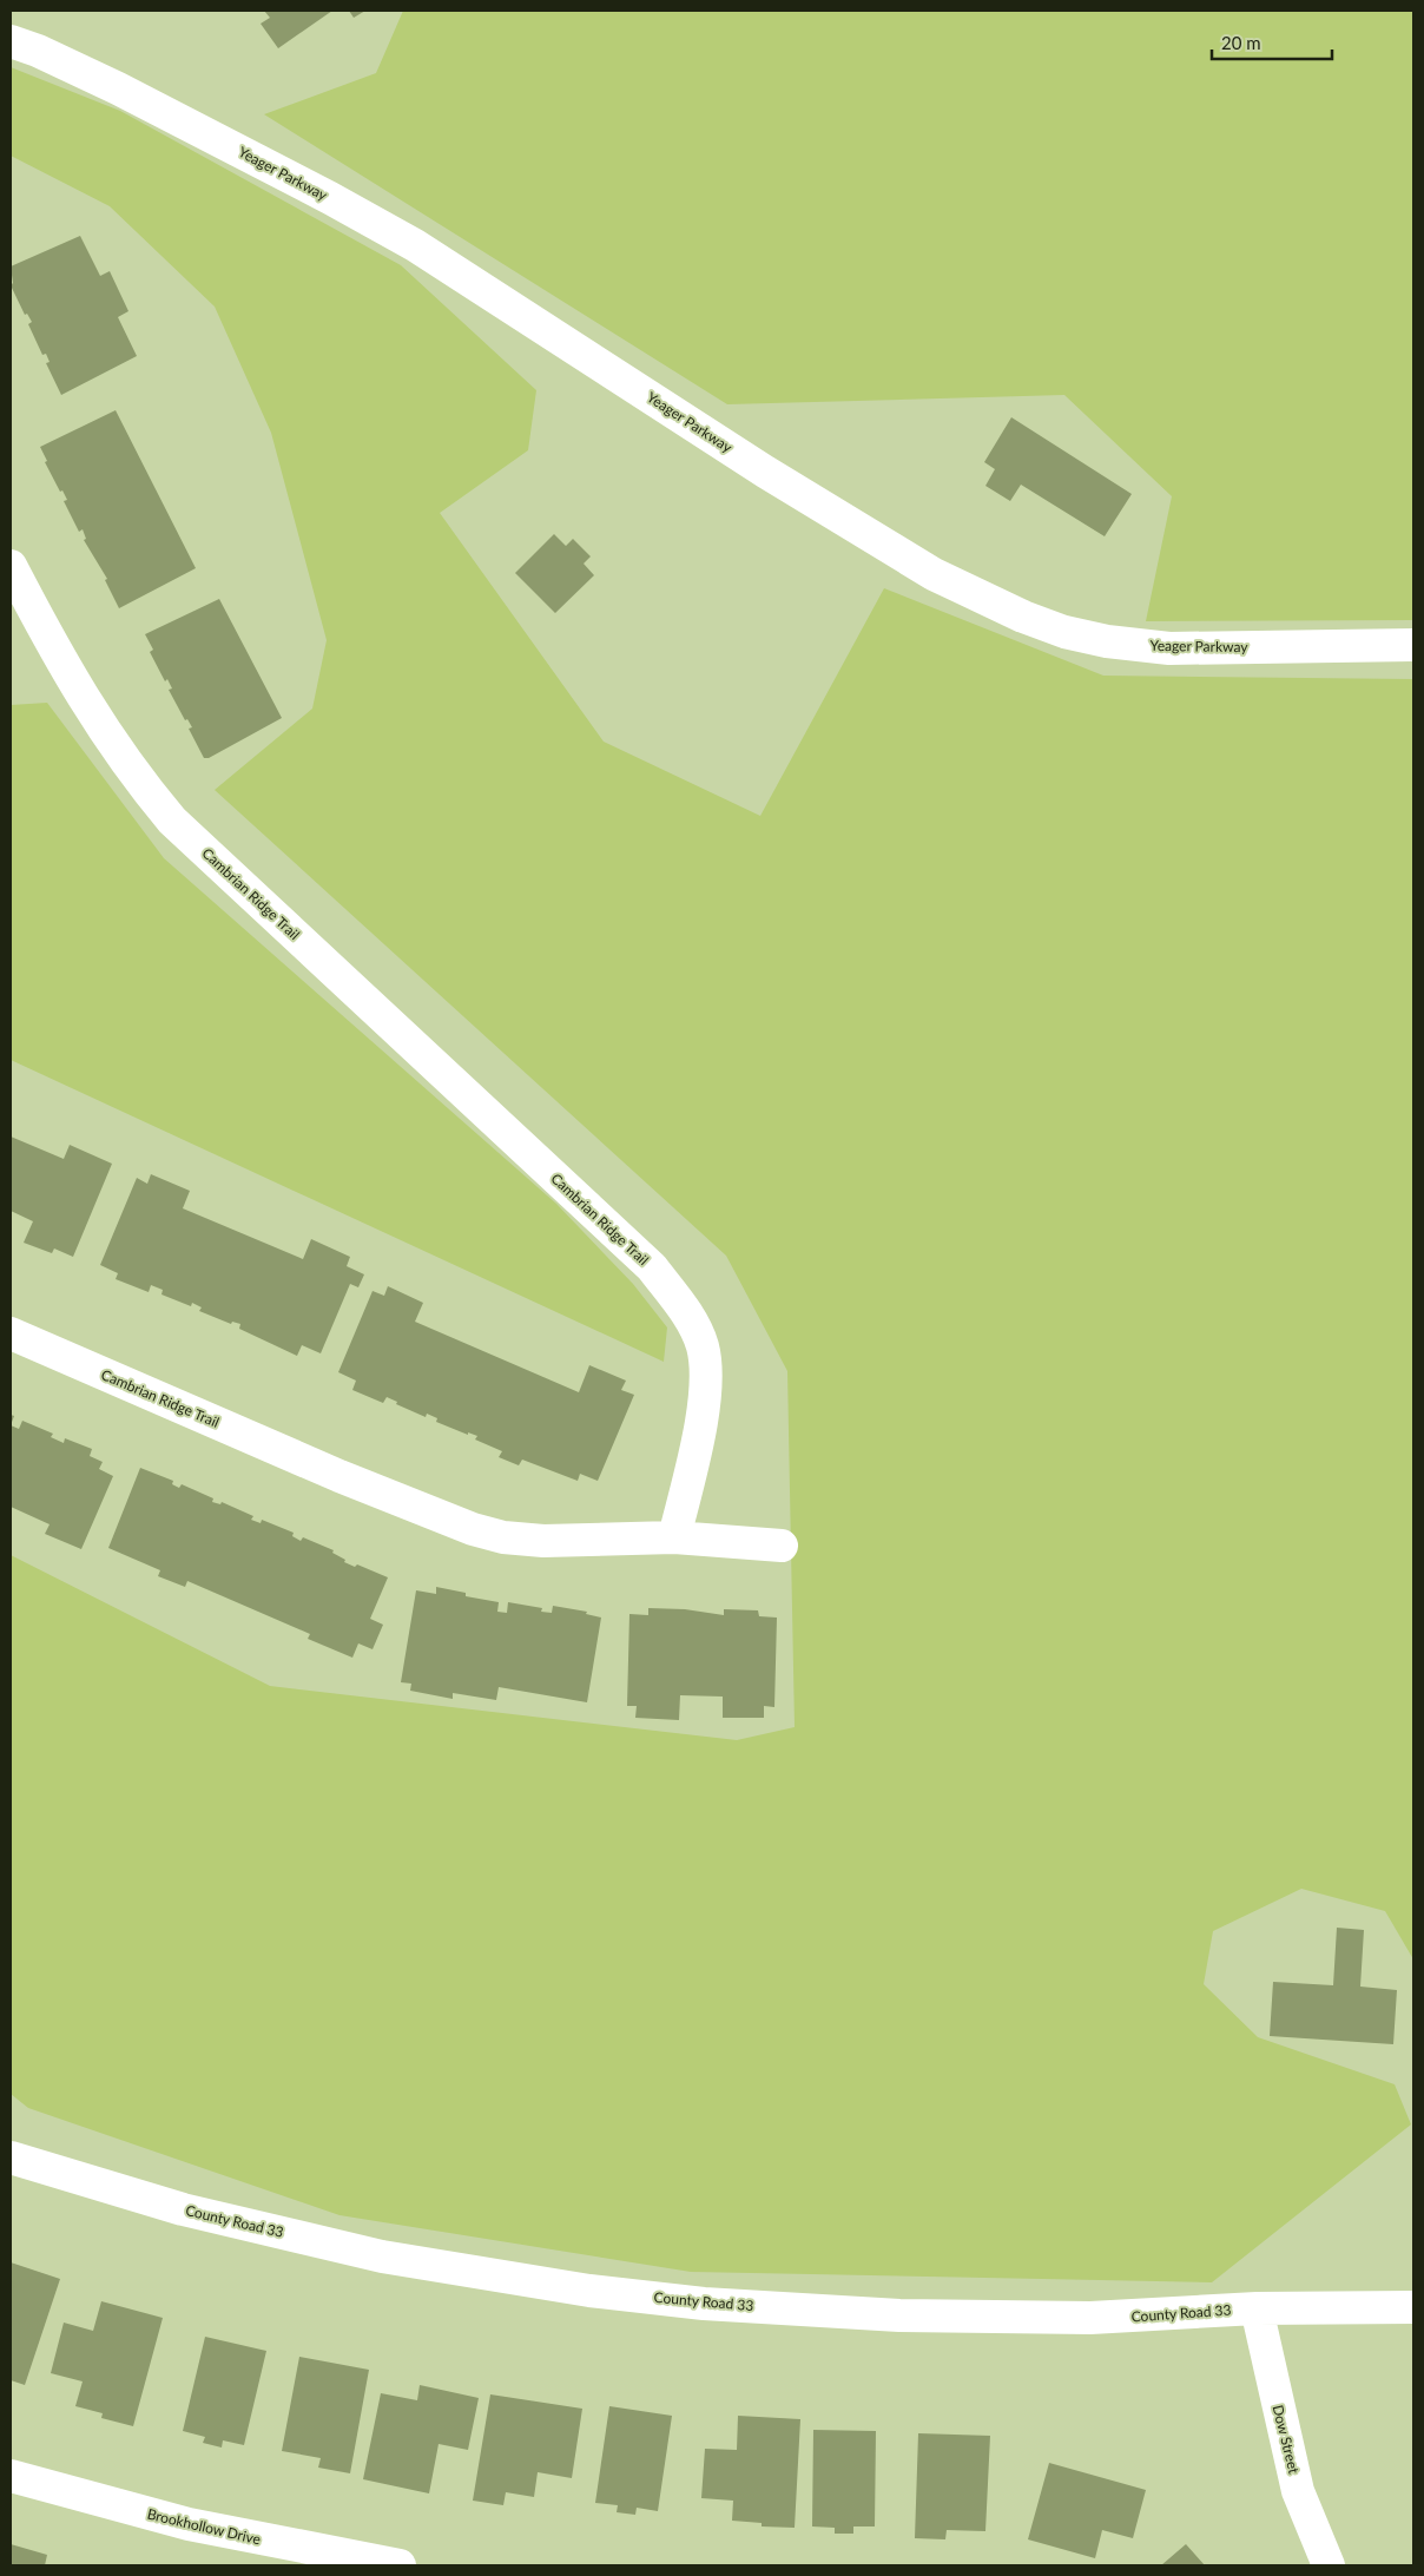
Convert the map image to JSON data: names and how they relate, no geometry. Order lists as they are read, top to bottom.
{
  "streets": {
    "street": [
      "Yeager Parkway",
      "Cambrian Ridge Trail",
      "County Road 33",
      "Dow Street",
      "Brookhollow Drive"
    ]
  },
  "crossings": [
    ["County Road 33", "Dow Street"]
  ],
  "scale_bar": "20 m"
}
